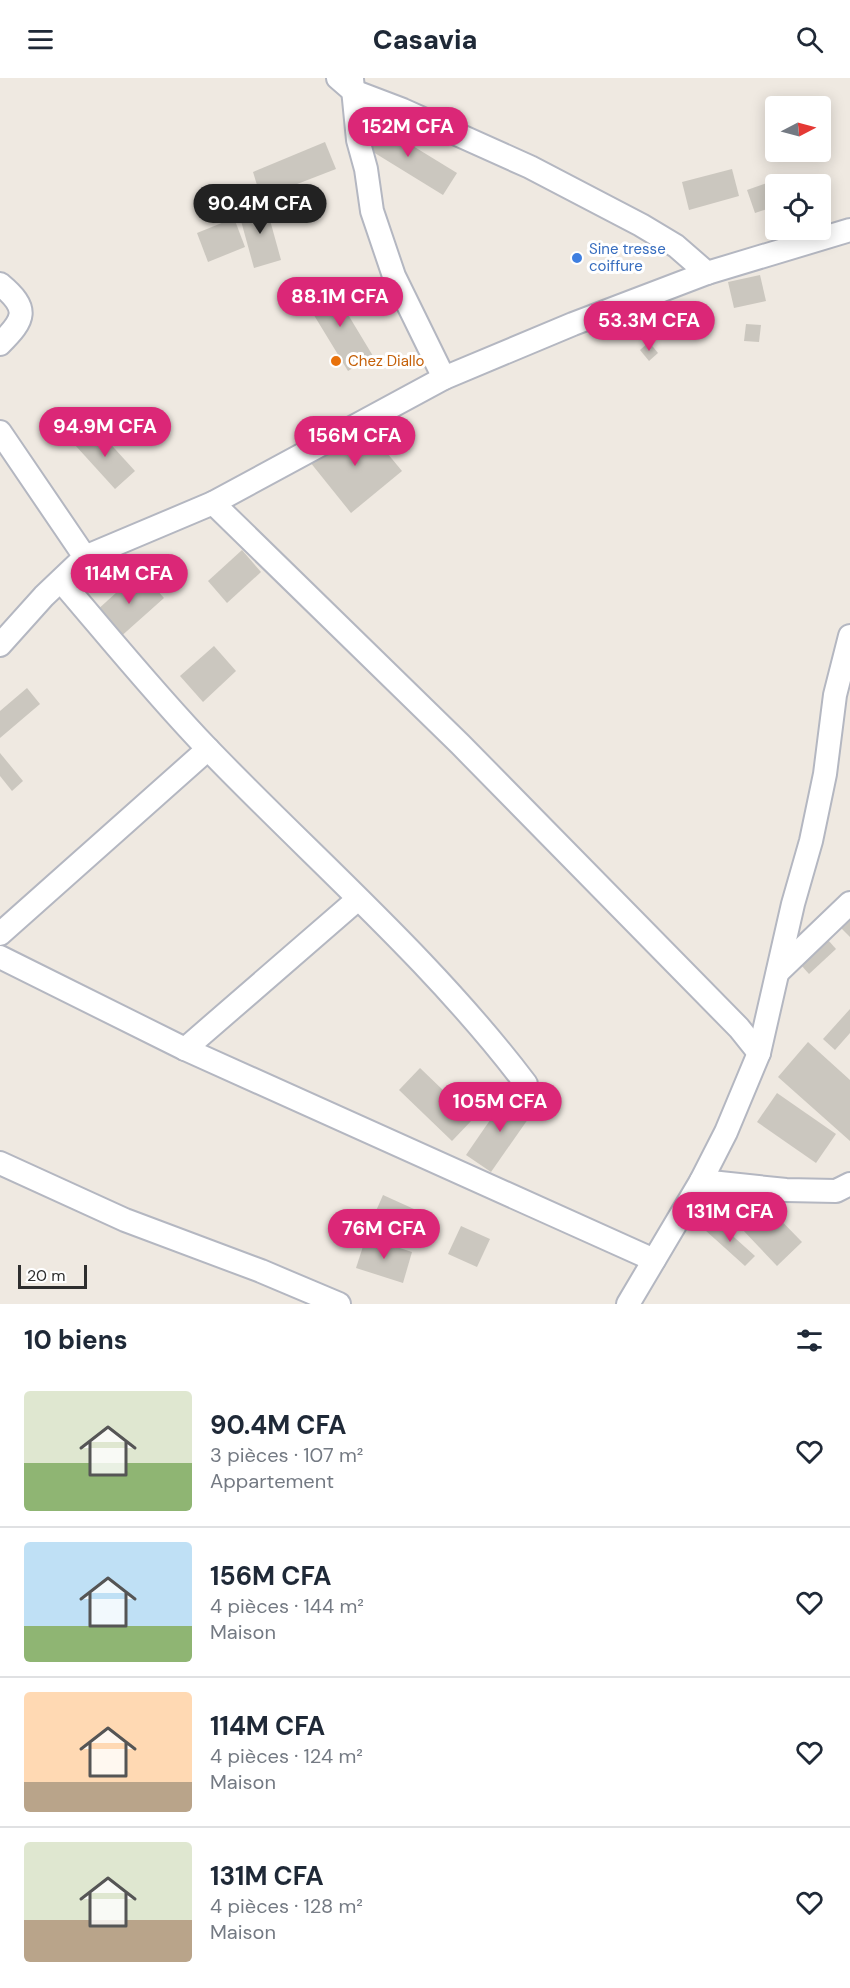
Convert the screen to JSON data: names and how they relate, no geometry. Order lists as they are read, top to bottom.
{
  "places": ["Sine tresse coiffure", "Chez Diallo"],
  "scale_bar": "20 m",
  "north": "right",
  "page": {
    "header": "Casavia",
    "price": [
      "152M CFA",
      "90.4M CFA",
      "88.1M CFA",
      "53.3M CFA",
      "94.9M CFA",
      "156M CFA",
      "114M CFA",
      "105M CFA",
      "131M CFA",
      "76M CFA"
    ],
    "scale": "20 m",
    "heading": "10 biens",
    "list": [
      {
        "name": "90.4M CFA",
        "note": "3 pièces · 107 m² · Appartement"
      },
      {
        "name": "156M CFA",
        "note": "4 pièces · 144 m² · Maison"
      },
      {
        "name": "114M CFA",
        "note": "4 pièces · 124 m² · Maison"
      },
      {
        "name": "131M CFA",
        "note": "4 pièces · 128 m² · Maison"
      }
    ]
  }
}
